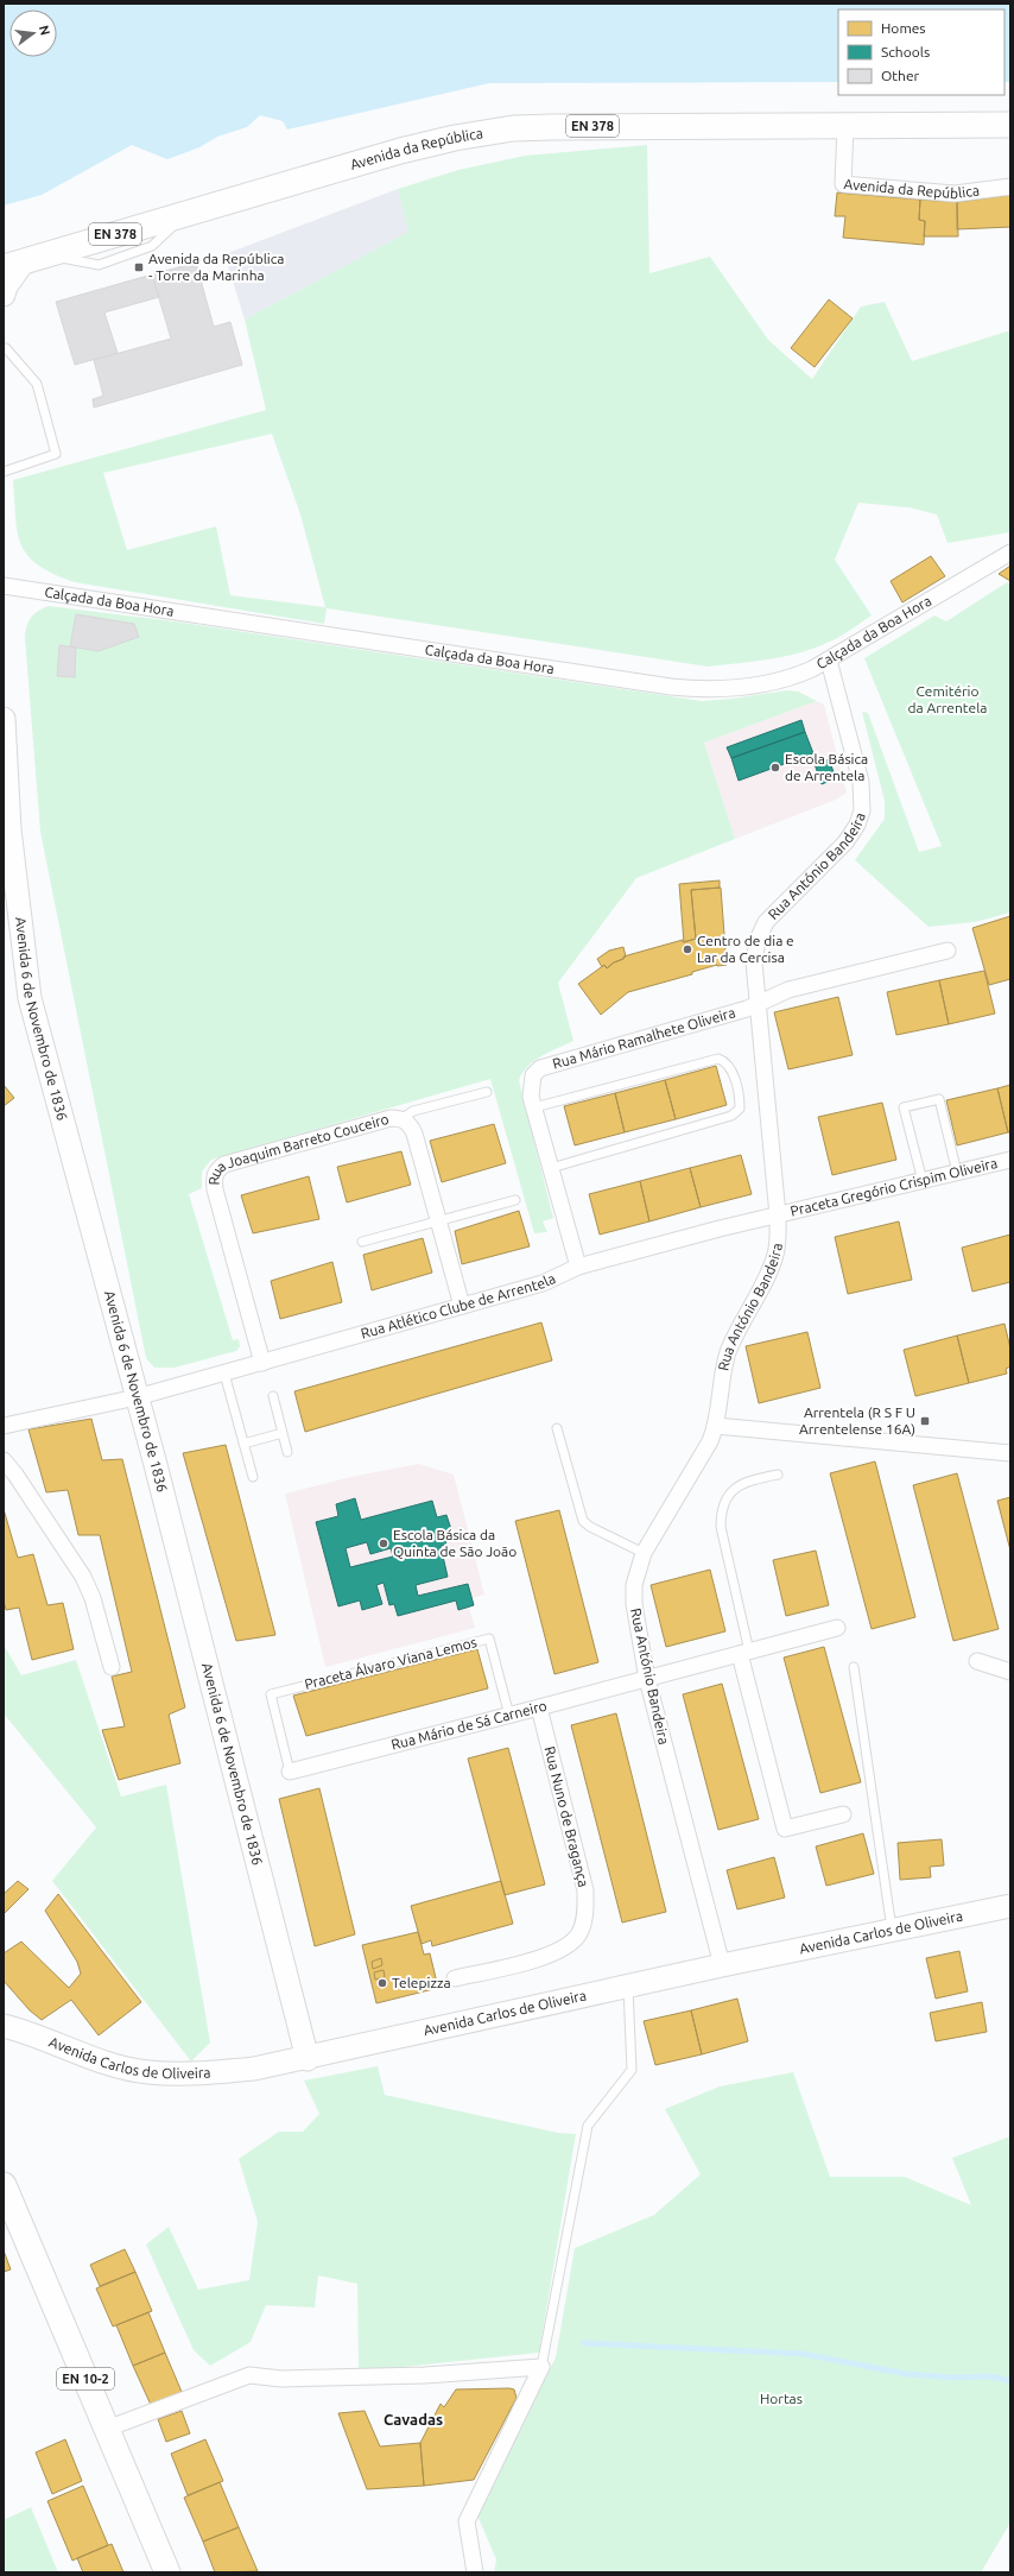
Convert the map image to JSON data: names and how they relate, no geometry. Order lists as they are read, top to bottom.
{
  "streets": {
    "main road": ["EN 378", "Avenida da República", "EN 10-2"],
    "street": [
      "Calçada da Boa Hora",
      "Rua António Bandeira",
      "Avenida 6 de Novembro de 1836",
      "Rua Mário Ramalhete Oliveira",
      "Rua Joaquim Barreto Couceiro",
      "Praceta Gregório Crispim Oliveira",
      "Rua Atlético Clube de Arrentela",
      "Rua Mário de Sá Carneiro",
      "Rua Nuno de Bragança",
      "Avenida Carlos de Oliveira"
    ],
    "lane": ["Praceta Álvaro Viana Lemos"]
  },
  "crossings": [
    ["Calçada da Boa Hora", "Rua António Bandeira"],
    ["Rua António Bandeira", "Rua Mário Ramalhete Oliveira"],
    ["Rua António Bandeira", "Praceta Gregório Crispim Oliveira"],
    ["Rua António Bandeira", "Rua Atlético Clube de Arrentela"],
    ["Rua António Bandeira", "Rua Mário de Sá Carneiro"],
    ["Rua António Bandeira", "Avenida Carlos de Oliveira"],
    ["Avenida 6 de Novembro de 1836", "Rua Atlético Clube de Arrentela"],
    ["Avenida 6 de Novembro de 1836", "Avenida Carlos de Oliveira"],
    ["Rua Mário Ramalhete Oliveira", "Rua Atlético Clube de Arrentela"],
    ["Rua Joaquim Barreto Couceiro", "Rua Atlético Clube de Arrentela"],
    ["Praceta Gregório Crispim Oliveira", "Rua Atlético Clube de Arrentela"],
    ["Praceta Álvaro Viana Lemos", "Rua Mário de Sá Carneiro"],
    ["Rua Mário de Sá Carneiro", "Rua Nuno de Bragança"]
  ],
  "districts": ["Cavadas"],
  "parks": ["Cemitério da Arrentela", "Hortas"],
  "places": {
    "transit": ["Avenida da República - Torre da Marinha", "Arrentela (R S F U Arrentelense 16A)"],
    "other": [
      "Escola Básica de Arrentela",
      "Centro de dia e Lar da Cercisa",
      "Escola Básica da Quinta de São João",
      "Telepizza"
    ]
  },
  "legend": ["Homes", "Schools", "Other"],
  "north": "right"
}
